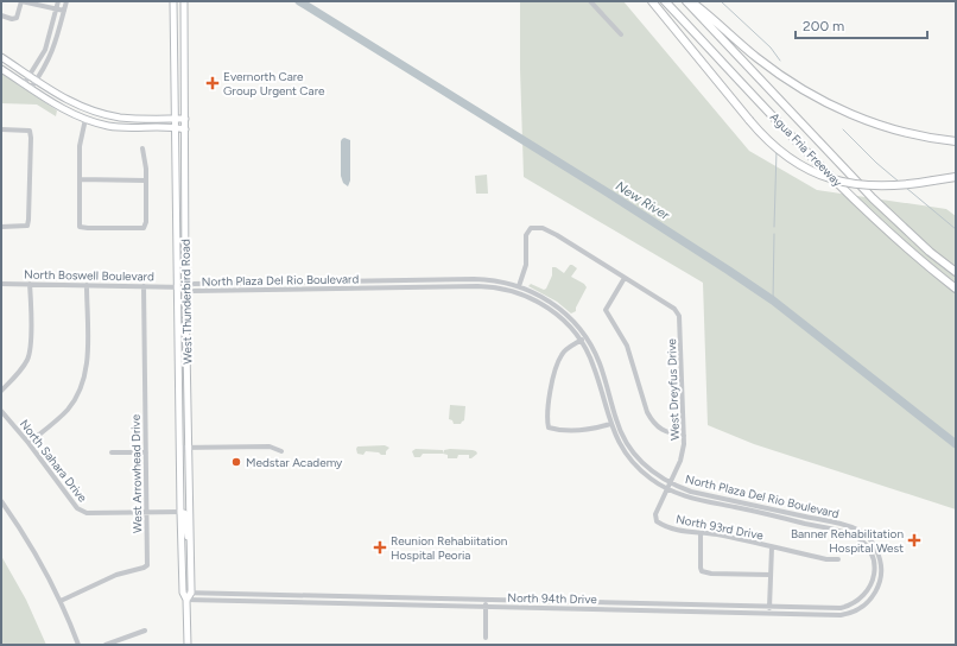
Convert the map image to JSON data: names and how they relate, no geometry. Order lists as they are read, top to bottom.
{
  "streets": {
    "highway": ["Agua Fria Freeway"],
    "main road": ["West Thunderbird Road"],
    "street": [
      "North Boswell Boulevard",
      "North Plaza Del Rio Boulevard",
      "West Dreyfus Drive",
      "North Sahara Drive",
      "West Arrowhead Drive",
      "North 93rd Drive",
      "North 94th Drive"
    ]
  },
  "crossings": [
    ["North Boswell Boulevard", "North Plaza Del Rio Boulevard"],
    ["North Boswell Boulevard", "West Thunderbird Road"],
    ["North Boswell Boulevard", "West Arrowhead Drive"],
    ["North Plaza Del Rio Boulevard", "West Thunderbird Road"],
    ["North Plaza Del Rio Boulevard", "West Dreyfus Drive"],
    ["North Plaza Del Rio Boulevard", "North 94th Drive"],
    ["West Thunderbird Road", "North Sahara Drive"],
    ["West Thunderbird Road", "North 94th Drive"],
    ["West Dreyfus Drive", "North 93rd Drive"],
    ["North Sahara Drive", "West Arrowhead Drive"]
  ],
  "water": ["New River"],
  "places": {
    "health": ["Evernorth Care Group Urgent Care", "Banner Rehabilitation Hospital West", "Reunion Rehabiitation Hospital Peoria"],
    "other": ["Medstar Academy"]
  },
  "scale_bar": "200 m"
}
